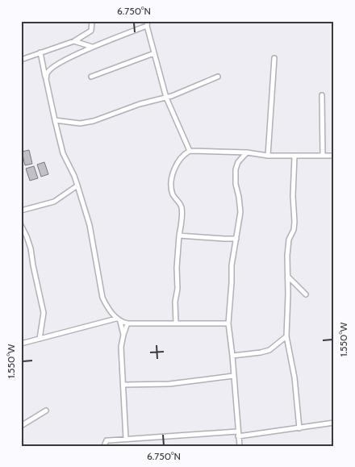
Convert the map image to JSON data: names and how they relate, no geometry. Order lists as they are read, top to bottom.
{
  "coordinates": ["6.750°N", "1.550°W"]
}
